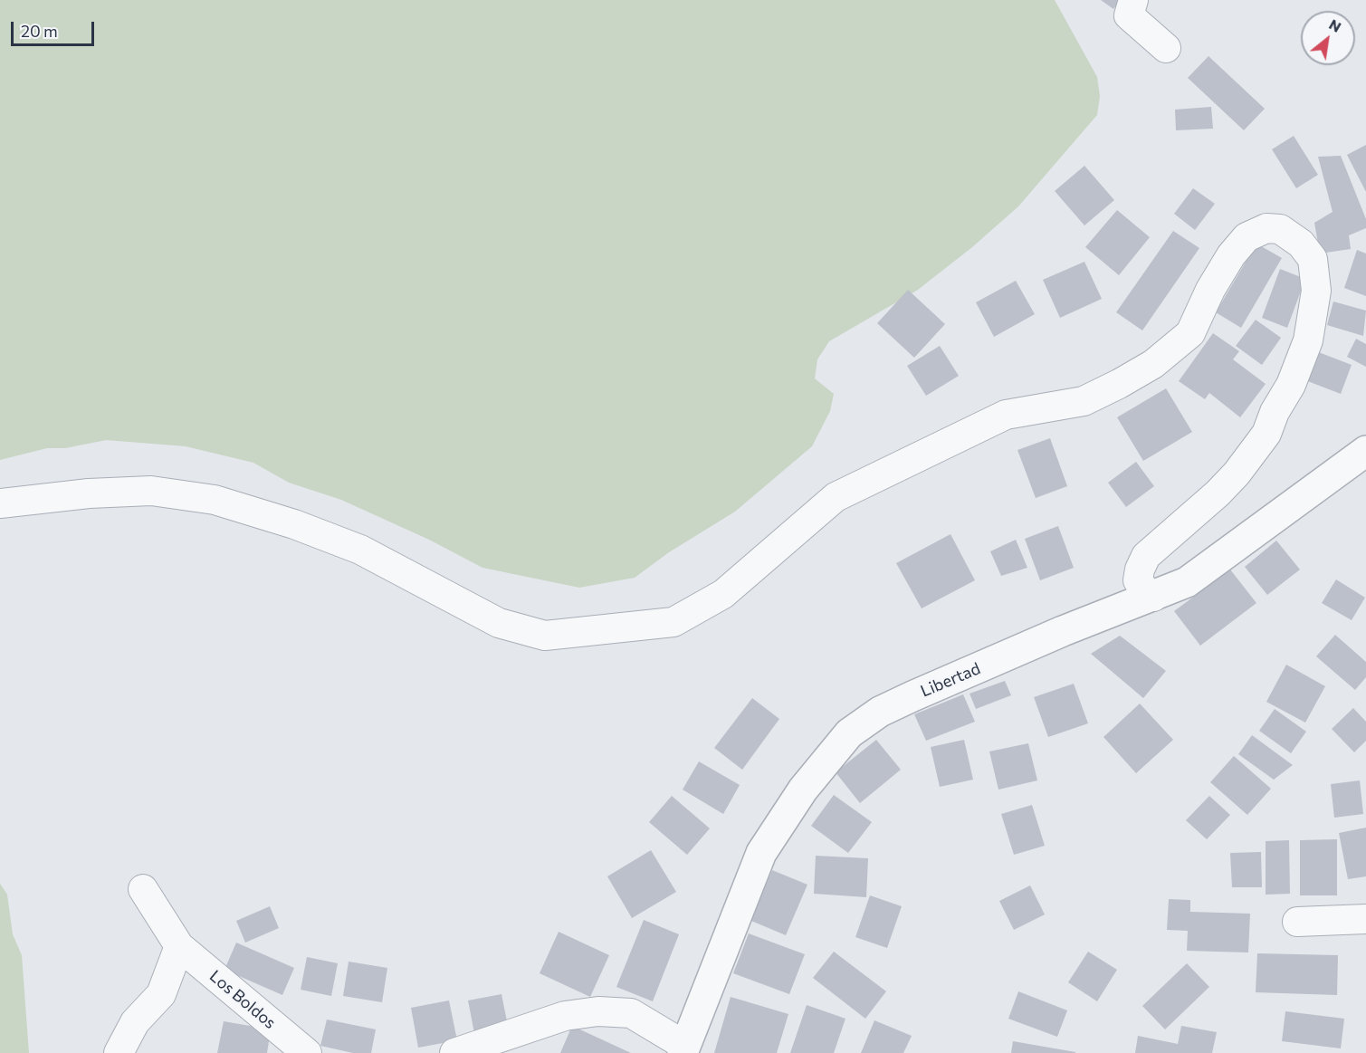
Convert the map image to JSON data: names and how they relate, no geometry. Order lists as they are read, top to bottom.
{
  "streets": {
    "street": ["Libertad", "Los Boldos"]
  },
  "scale_bar": "20 m",
  "north": "top right"
}
